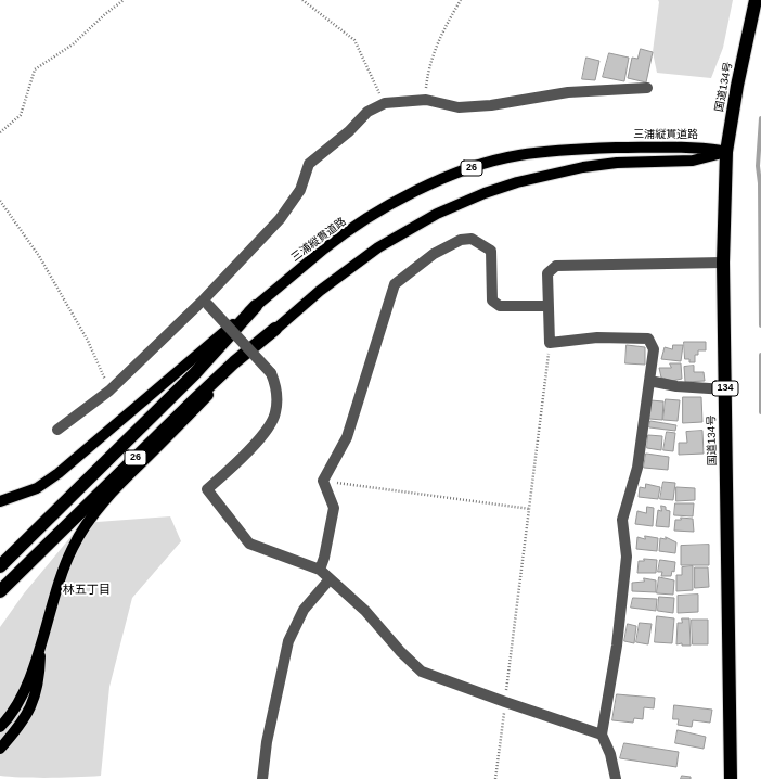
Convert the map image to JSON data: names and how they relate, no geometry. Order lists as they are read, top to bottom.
{
  "streets": {
    "highway": ["国道134号", "26", "134"],
    "main road": ["三浦縦貫道路"]
  },
  "crossings": [
    ["国道134号", "三浦縦貫道路"],
    ["国道134号", "26"],
    ["三浦縦貫道路", "26"]
  ],
  "districts": ["林五丁目"]
}
